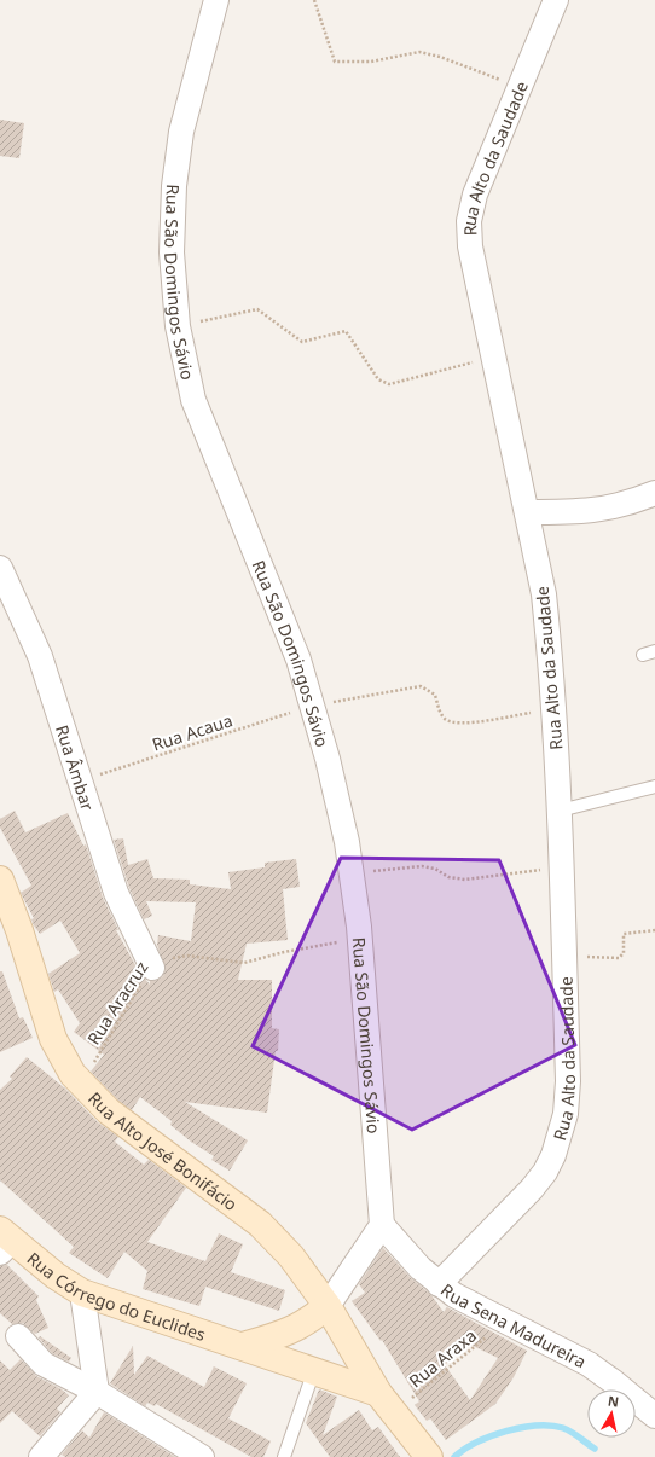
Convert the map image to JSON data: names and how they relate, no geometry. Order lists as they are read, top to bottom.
{
  "streets": {
    "main road": ["Rua Alto José Bonifácio", "Rua Córrego do Euclides"],
    "street": [
      "Rua Alto da Saudade",
      "Rua São Domingos Sávio",
      "Rua Âmbar",
      "Rua Sena Madureira"
    ],
    "path": ["Rua Acaua", "Rua Aracruz", "Rua Araxa"]
  },
  "crossings": [
    ["Rua Alto da Saudade", "Rua Acaua"],
    ["Rua Alto da Saudade", "Rua Sena Madureira"],
    ["Rua São Domingos Sávio", "Rua Acaua"],
    ["Rua São Domingos Sávio", "Rua Aracruz"],
    ["Rua São Domingos Sávio", "Rua Sena Madureira"],
    ["Rua Acaua", "Rua Âmbar"],
    ["Rua Âmbar", "Rua Aracruz"],
    ["Rua Aracruz", "Rua Alto José Bonifácio"],
    ["Rua Alto José Bonifácio", "Rua Córrego do Euclides"],
    ["Rua Alto José Bonifácio", "Rua Araxa"],
    ["Rua Sena Madureira", "Rua Araxa"]
  ],
  "north": "top"
}
